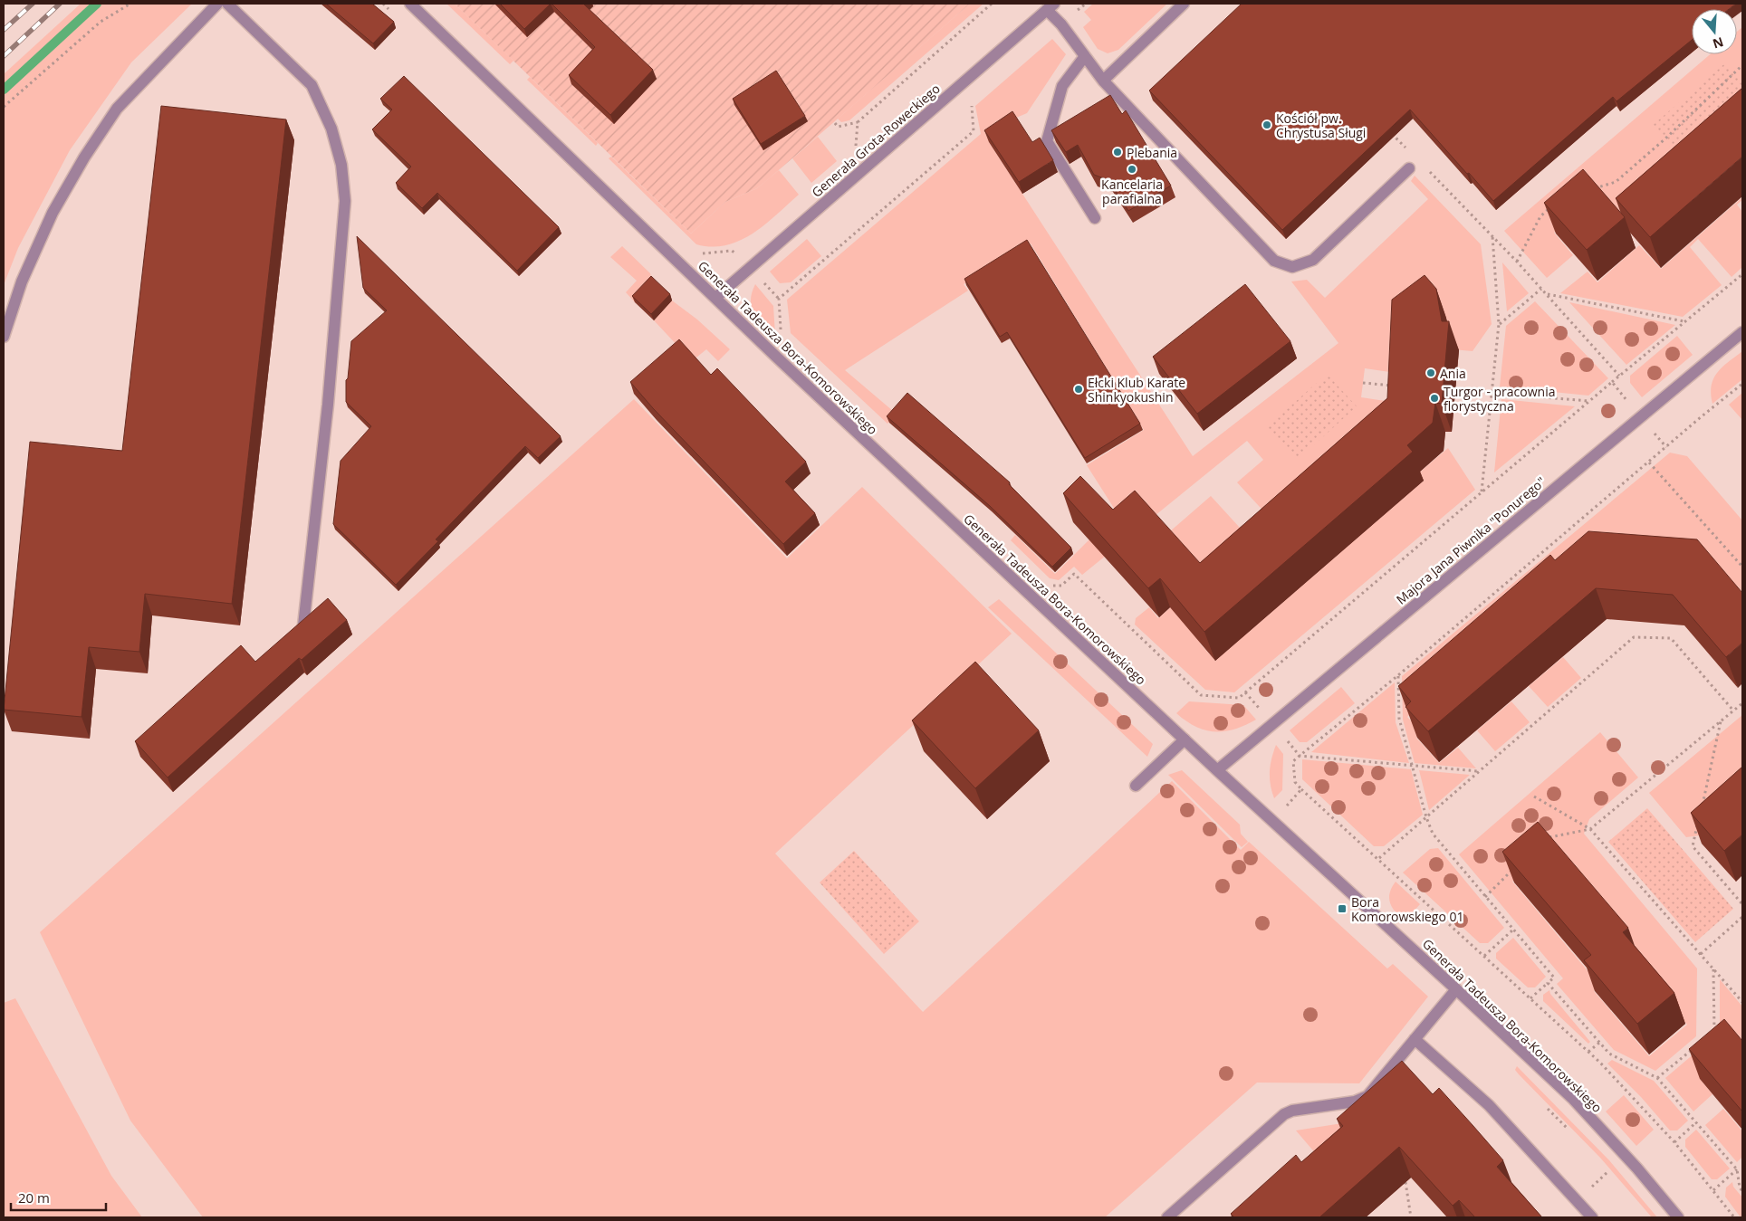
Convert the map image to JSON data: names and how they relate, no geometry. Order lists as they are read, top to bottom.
{
  "streets": {
    "street": ["Generała Grota-Roweckiego", "Generała Tadeusza Bora-Komorowskiego", "Majora Jana Piwnika \"Ponurego\""]
  },
  "crossings": [
    ["Generała Grota-Roweckiego", "Generała Tadeusza Bora-Komorowskiego"],
    ["Generała Tadeusza Bora-Komorowskiego", "Majora Jana Piwnika \"Ponurego\""]
  ],
  "places": {
    "other": [
      "Kościół pw. Chrystusa Sługi",
      "Plebania",
      "Kancelaria parafialna",
      "Ania",
      "Ełcki Klub Karate Shinkyokushin",
      "Turgor - pracownia florystyczna"
    ],
    "transit": ["Bora Komorowskiego 01"]
  },
  "scale_bar": "20 m",
  "north": "bottom"
}
